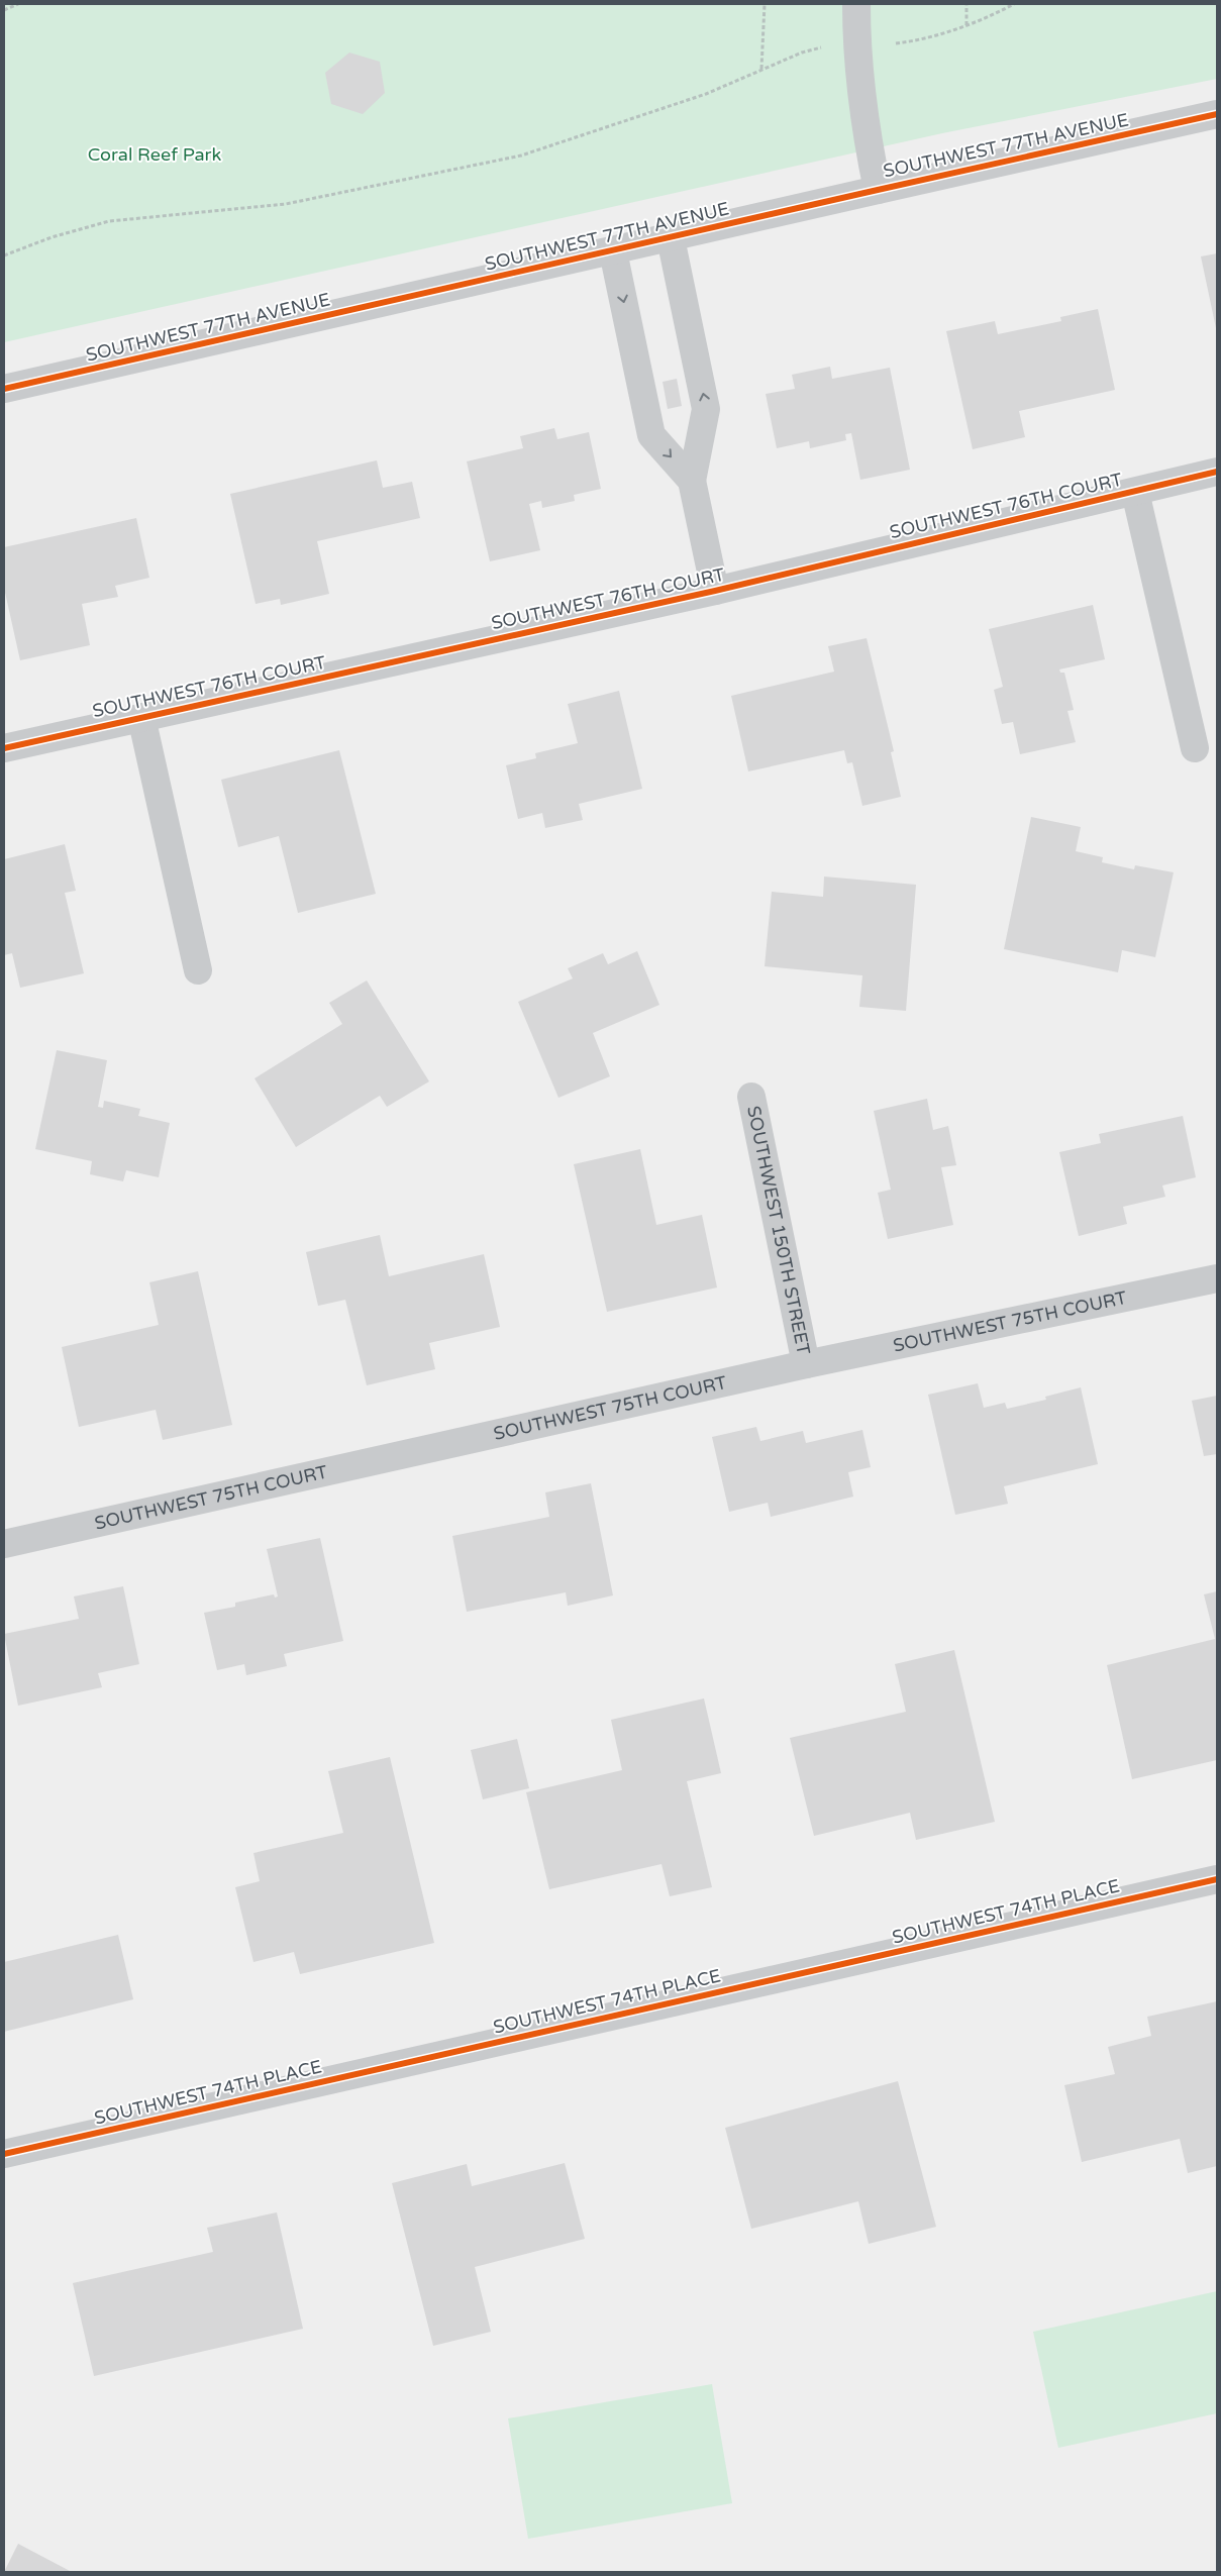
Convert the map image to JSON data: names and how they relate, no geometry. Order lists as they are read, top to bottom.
{
  "streets": {
    "street": [
      "SOUTHWEST 77TH AVENUE",
      "SOUTHWEST 76TH COURT",
      "SOUTHWEST 150TH STREET",
      "SOUTHWEST 75TH COURT",
      "SOUTHWEST 74TH PLACE"
    ]
  },
  "crossings": [
    ["SOUTHWEST 150TH STREET", "SOUTHWEST 75TH COURT"]
  ],
  "parks": ["Coral Reef Park"]
}
